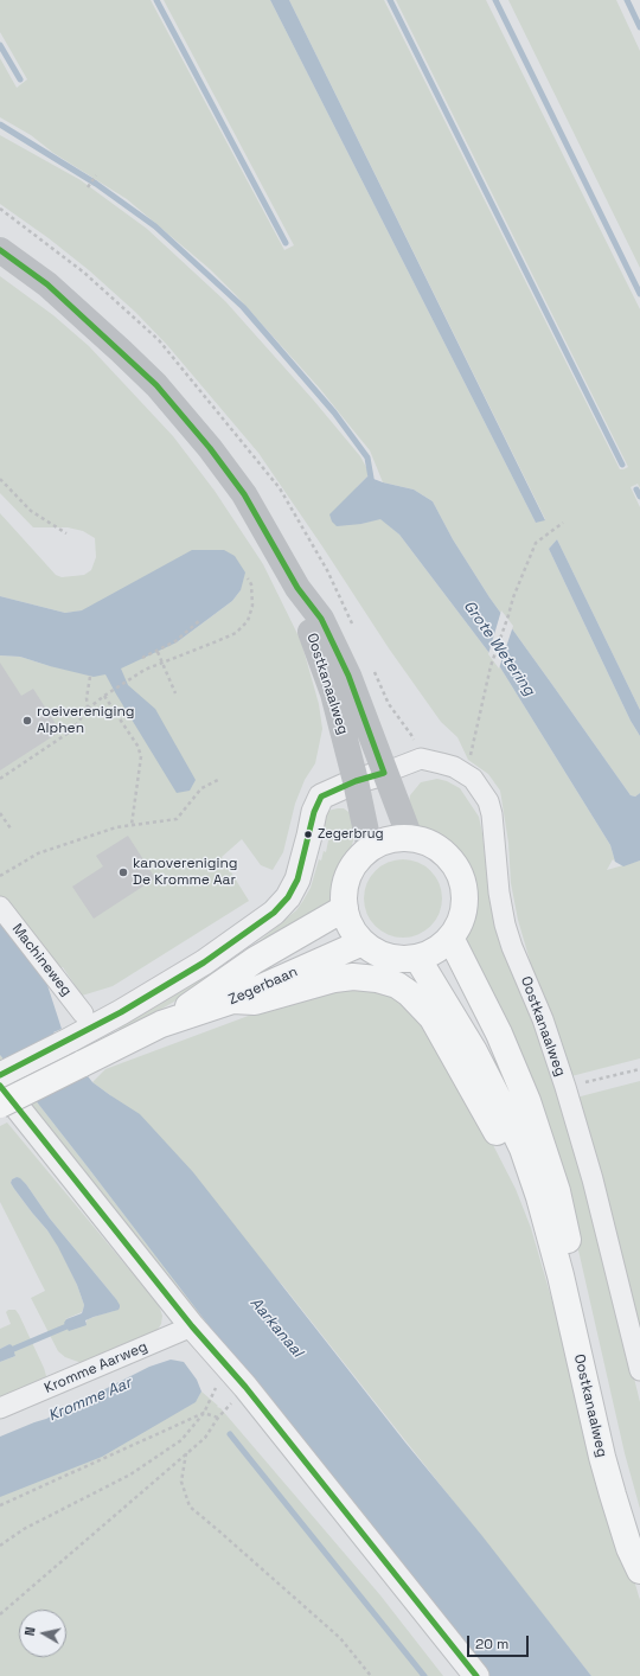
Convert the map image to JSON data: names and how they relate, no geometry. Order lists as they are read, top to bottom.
{
  "streets": {
    "main road": ["Oostkanaalweg", "Zegerbaan"],
    "street": ["Machineweg", "Kromme Aarweg"]
  },
  "crossings": [
    ["Oostkanaalweg", "Zegerbaan"]
  ],
  "water": ["Grote Wetering", "Aarkanaal", "Kromme Aar"],
  "places": ["roeivereniging Alphen", "Zegerbrug", "kanovereniging De Kromme Aar"],
  "scale_bar": "20 m",
  "north": "left"
}
